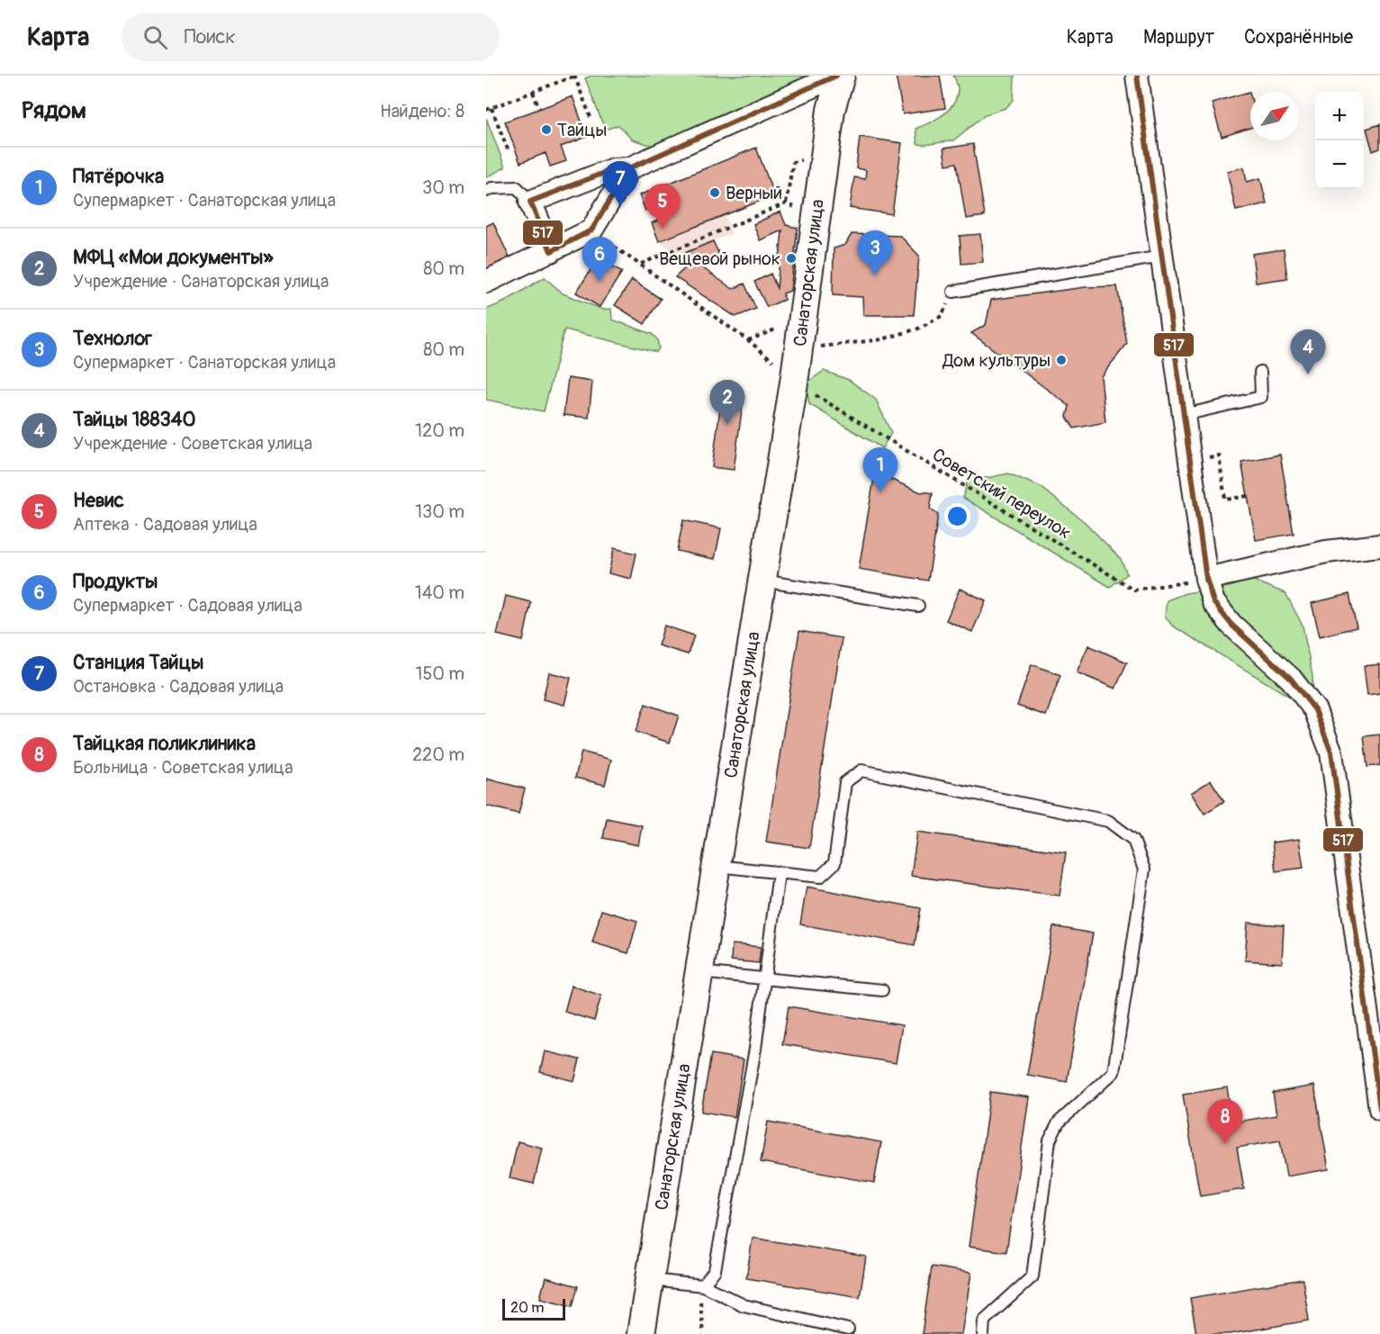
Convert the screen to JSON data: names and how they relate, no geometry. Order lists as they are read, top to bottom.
{
  "streets": {
    "street": ["Санаторская улица"],
    "path": ["Советский переулок"]
  },
  "crossings": [
    ["Санаторская улица", "Советский переулок"]
  ],
  "places": [
    "Тайцы",
    "Верный",
    "Вещевой рынок",
    "Дом культуры"
  ],
  "lines": ["transit line 517"],
  "scale_bar": "20 m",
  "north": "top right",
  "page": {
    "header": "Карта",
    "search": "Поиск",
    "nav": ["Карта", "Маршрут", "Сохранённые"],
    "heading": ["Рядом", "Найдено: 8"],
    "map_buttons": ["+", "−"],
    "list": [
      {
        "mark": "1",
        "name": "Пятёрочка",
        "note": "Супермаркет · Санаторская улица",
        "value": "30 m"
      },
      {
        "mark": "2",
        "name": "МФЦ «Мои документы»",
        "note": "Учреждение · Санаторская улица",
        "value": "80 m"
      },
      {
        "mark": "3",
        "name": "Технолог",
        "note": "Супермаркет · Санаторская улица",
        "value": "80 m"
      },
      {
        "mark": "4",
        "name": "Тайцы 188340",
        "note": "Учреждение · Советская улица",
        "value": "120 m"
      },
      {
        "mark": "5",
        "name": "Невис",
        "note": "Аптека · Садовая улица",
        "value": "130 m"
      },
      {
        "mark": "6",
        "name": "Продукты",
        "note": "Супермаркет · Садовая улица",
        "value": "140 m"
      },
      {
        "mark": "7",
        "name": "Станция Тайцы",
        "note": "Остановка · Садовая улица",
        "value": "150 m"
      },
      {
        "mark": "8",
        "name": "Тайцкая поликлиника",
        "note": "Больница · Советская улица",
        "value": "220 m"
      }
    ],
    "pins": [
      "7",
      "5",
      "3",
      "6",
      "4",
      "2",
      "1",
      "8"
    ],
    "scale": "20 m"
  }
}
